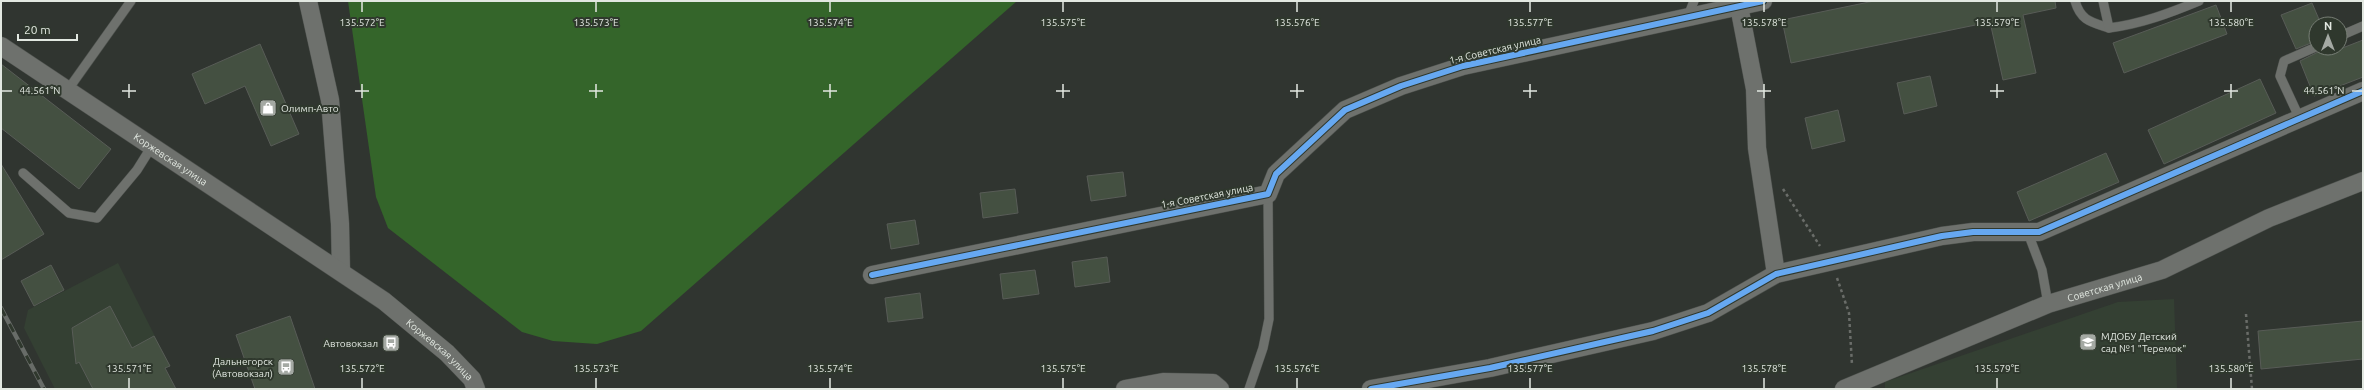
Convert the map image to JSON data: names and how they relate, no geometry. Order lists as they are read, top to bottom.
{
  "streets": {
    "street": ["1-я Советская улица", "Коржевская улица", "Советская улица"]
  },
  "places": {
    "shop": ["Олимп-Авто"],
    "school or university": ["МДОБУ Детский сад №1 \"Теремок\""],
    "bus stop": ["Автовокзал", "Дальнегорск (Автовокзал)"]
  },
  "scale_bar": "20 m",
  "north": "top",
  "coordinates": [
    "135.572°E",
    "135.573°E",
    "135.574°E",
    "135.575°E",
    "135.576°E",
    "135.577°E",
    "135.578°E",
    "135.579°E",
    "135.580°E",
    "44.561°N",
    "135.571°E"
  ]
}
